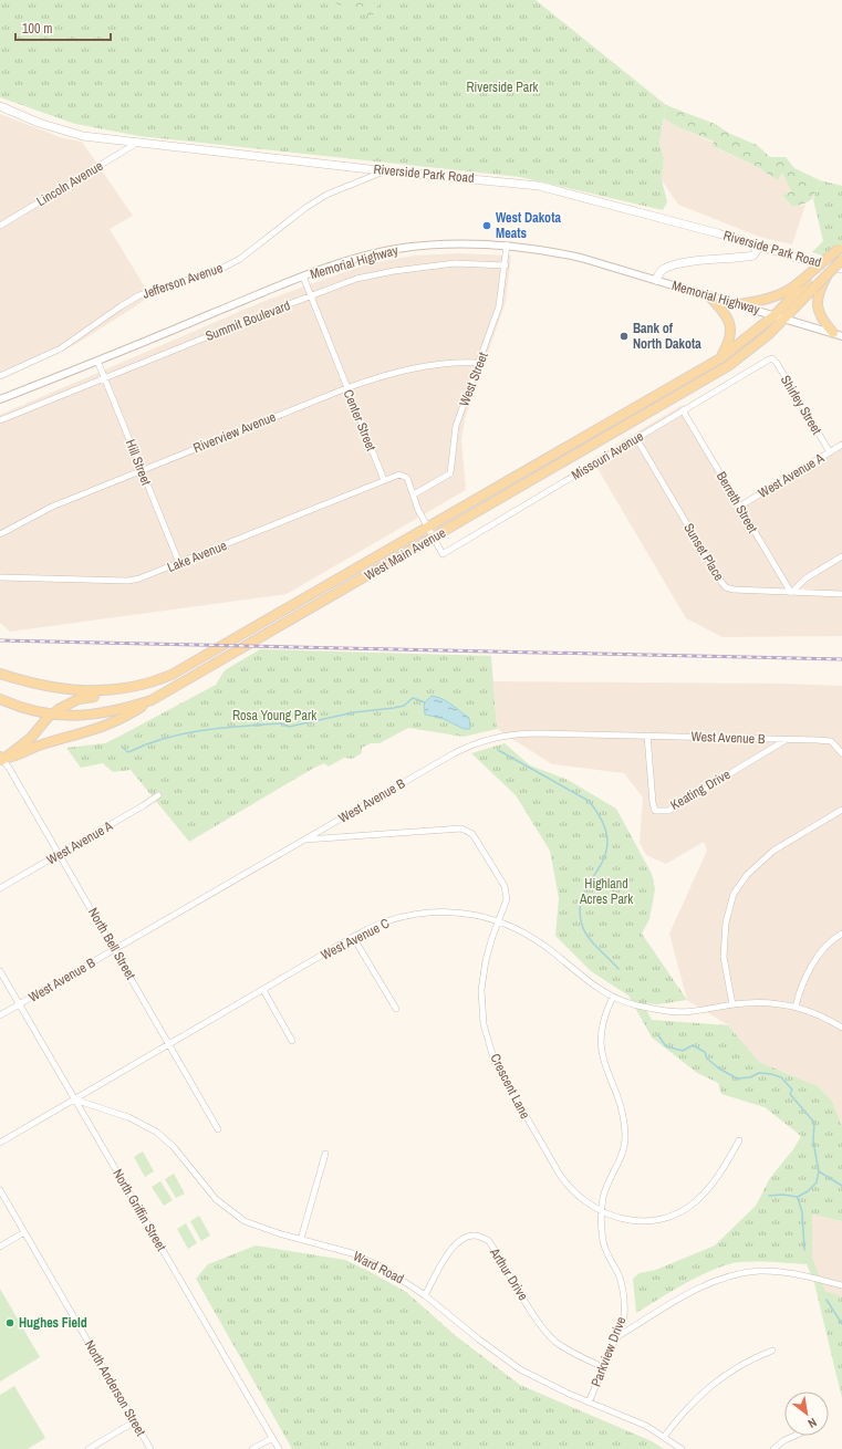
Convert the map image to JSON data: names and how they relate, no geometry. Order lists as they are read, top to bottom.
{
  "streets": {
    "main road": ["Riverside Park Road", "Memorial Highway", "West Main Avenue"],
    "street": [
      "Lincoln Avenue",
      "Jefferson Avenue",
      "Summit Boulevard",
      "West Street",
      "Shirley Street",
      "Center Street",
      "Riverview Avenue",
      "Missouri Avenue",
      "Hill Street",
      "West Avenue A",
      "Berreth Street",
      "Sunset Place",
      "Lake Avenue",
      "West Avenue B",
      "Keating Drive",
      "West Avenue C",
      "North Bell Street",
      "Crescent Lane",
      "North Griffin Street",
      "Ward Road",
      "Arthur Drive",
      "Parkview Drive",
      "North Anderson Street"
    ]
  },
  "crossings": [
    ["Riverside Park Road", "Lincoln Avenue"],
    ["Riverside Park Road", "Jefferson Avenue"],
    ["Memorial Highway", "West Street"],
    ["Memorial Highway", "Center Street"],
    ["Memorial Highway", "Hill Street"],
    ["Memorial Highway", "West Main Avenue"],
    ["Summit Boulevard", "West Street"],
    ["Summit Boulevard", "Center Street"],
    ["Summit Boulevard", "Hill Street"],
    ["West Street", "Riverview Avenue"],
    ["Shirley Street", "Missouri Avenue"],
    ["Shirley Street", "West Avenue A"],
    ["Center Street", "Riverview Avenue"],
    ["Center Street", "Lake Avenue"],
    ["Riverview Avenue", "Hill Street"],
    ["Missouri Avenue", "Berreth Street"],
    ["Missouri Avenue", "Sunset Place"],
    ["Missouri Avenue", "West Main Avenue"],
    ["Hill Street", "Lake Avenue"],
    ["West Avenue A", "Berreth Street"],
    ["West Avenue A", "North Bell Street"],
    ["Berreth Street", "Sunset Place"],
    ["West Avenue B", "Keating Drive"],
    ["West Avenue B", "North Bell Street"],
    ["West Avenue B", "Crescent Lane"],
    ["West Avenue B", "North Griffin Street"],
    ["West Avenue C", "North Bell Street"],
    ["West Avenue C", "Crescent Lane"],
    ["West Avenue C", "North Griffin Street"],
    ["West Avenue C", "Ward Road"],
    ["West Avenue C", "Parkview Drive"],
    ["Crescent Lane", "Parkview Drive"],
    ["North Griffin Street", "Ward Road"],
    ["Ward Road", "Arthur Drive"],
    ["Ward Road", "Parkview Drive"],
    ["Arthur Drive", "Parkview Drive"]
  ],
  "parks": ["Riverside Park", "Rosa Young Park", "Highland Acres Park"],
  "places": ["West Dakota Meats", "Bank of North Dakota", "Hughes Field"],
  "scale_bar": "100 m",
  "north": "bottom right"
}
